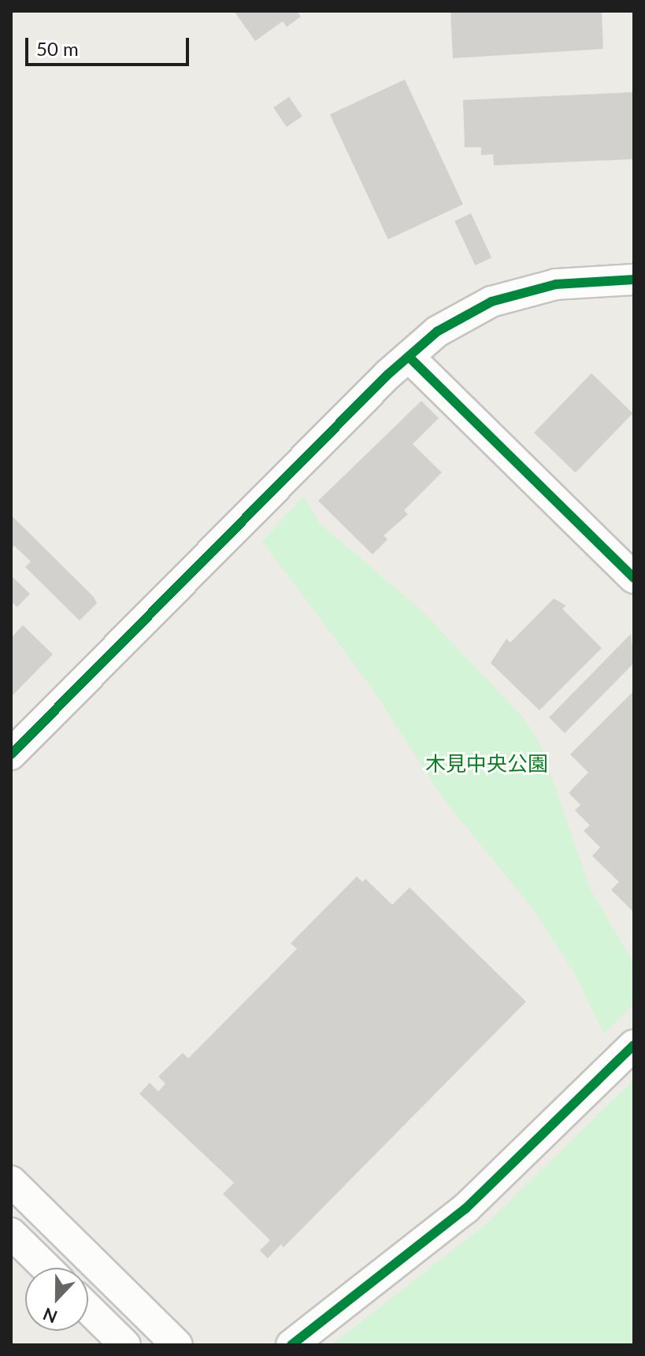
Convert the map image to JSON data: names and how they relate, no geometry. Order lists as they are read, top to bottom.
{
  "parks": ["木見中央公園"],
  "scale_bar": "50 m",
  "north": "bottom"
}
